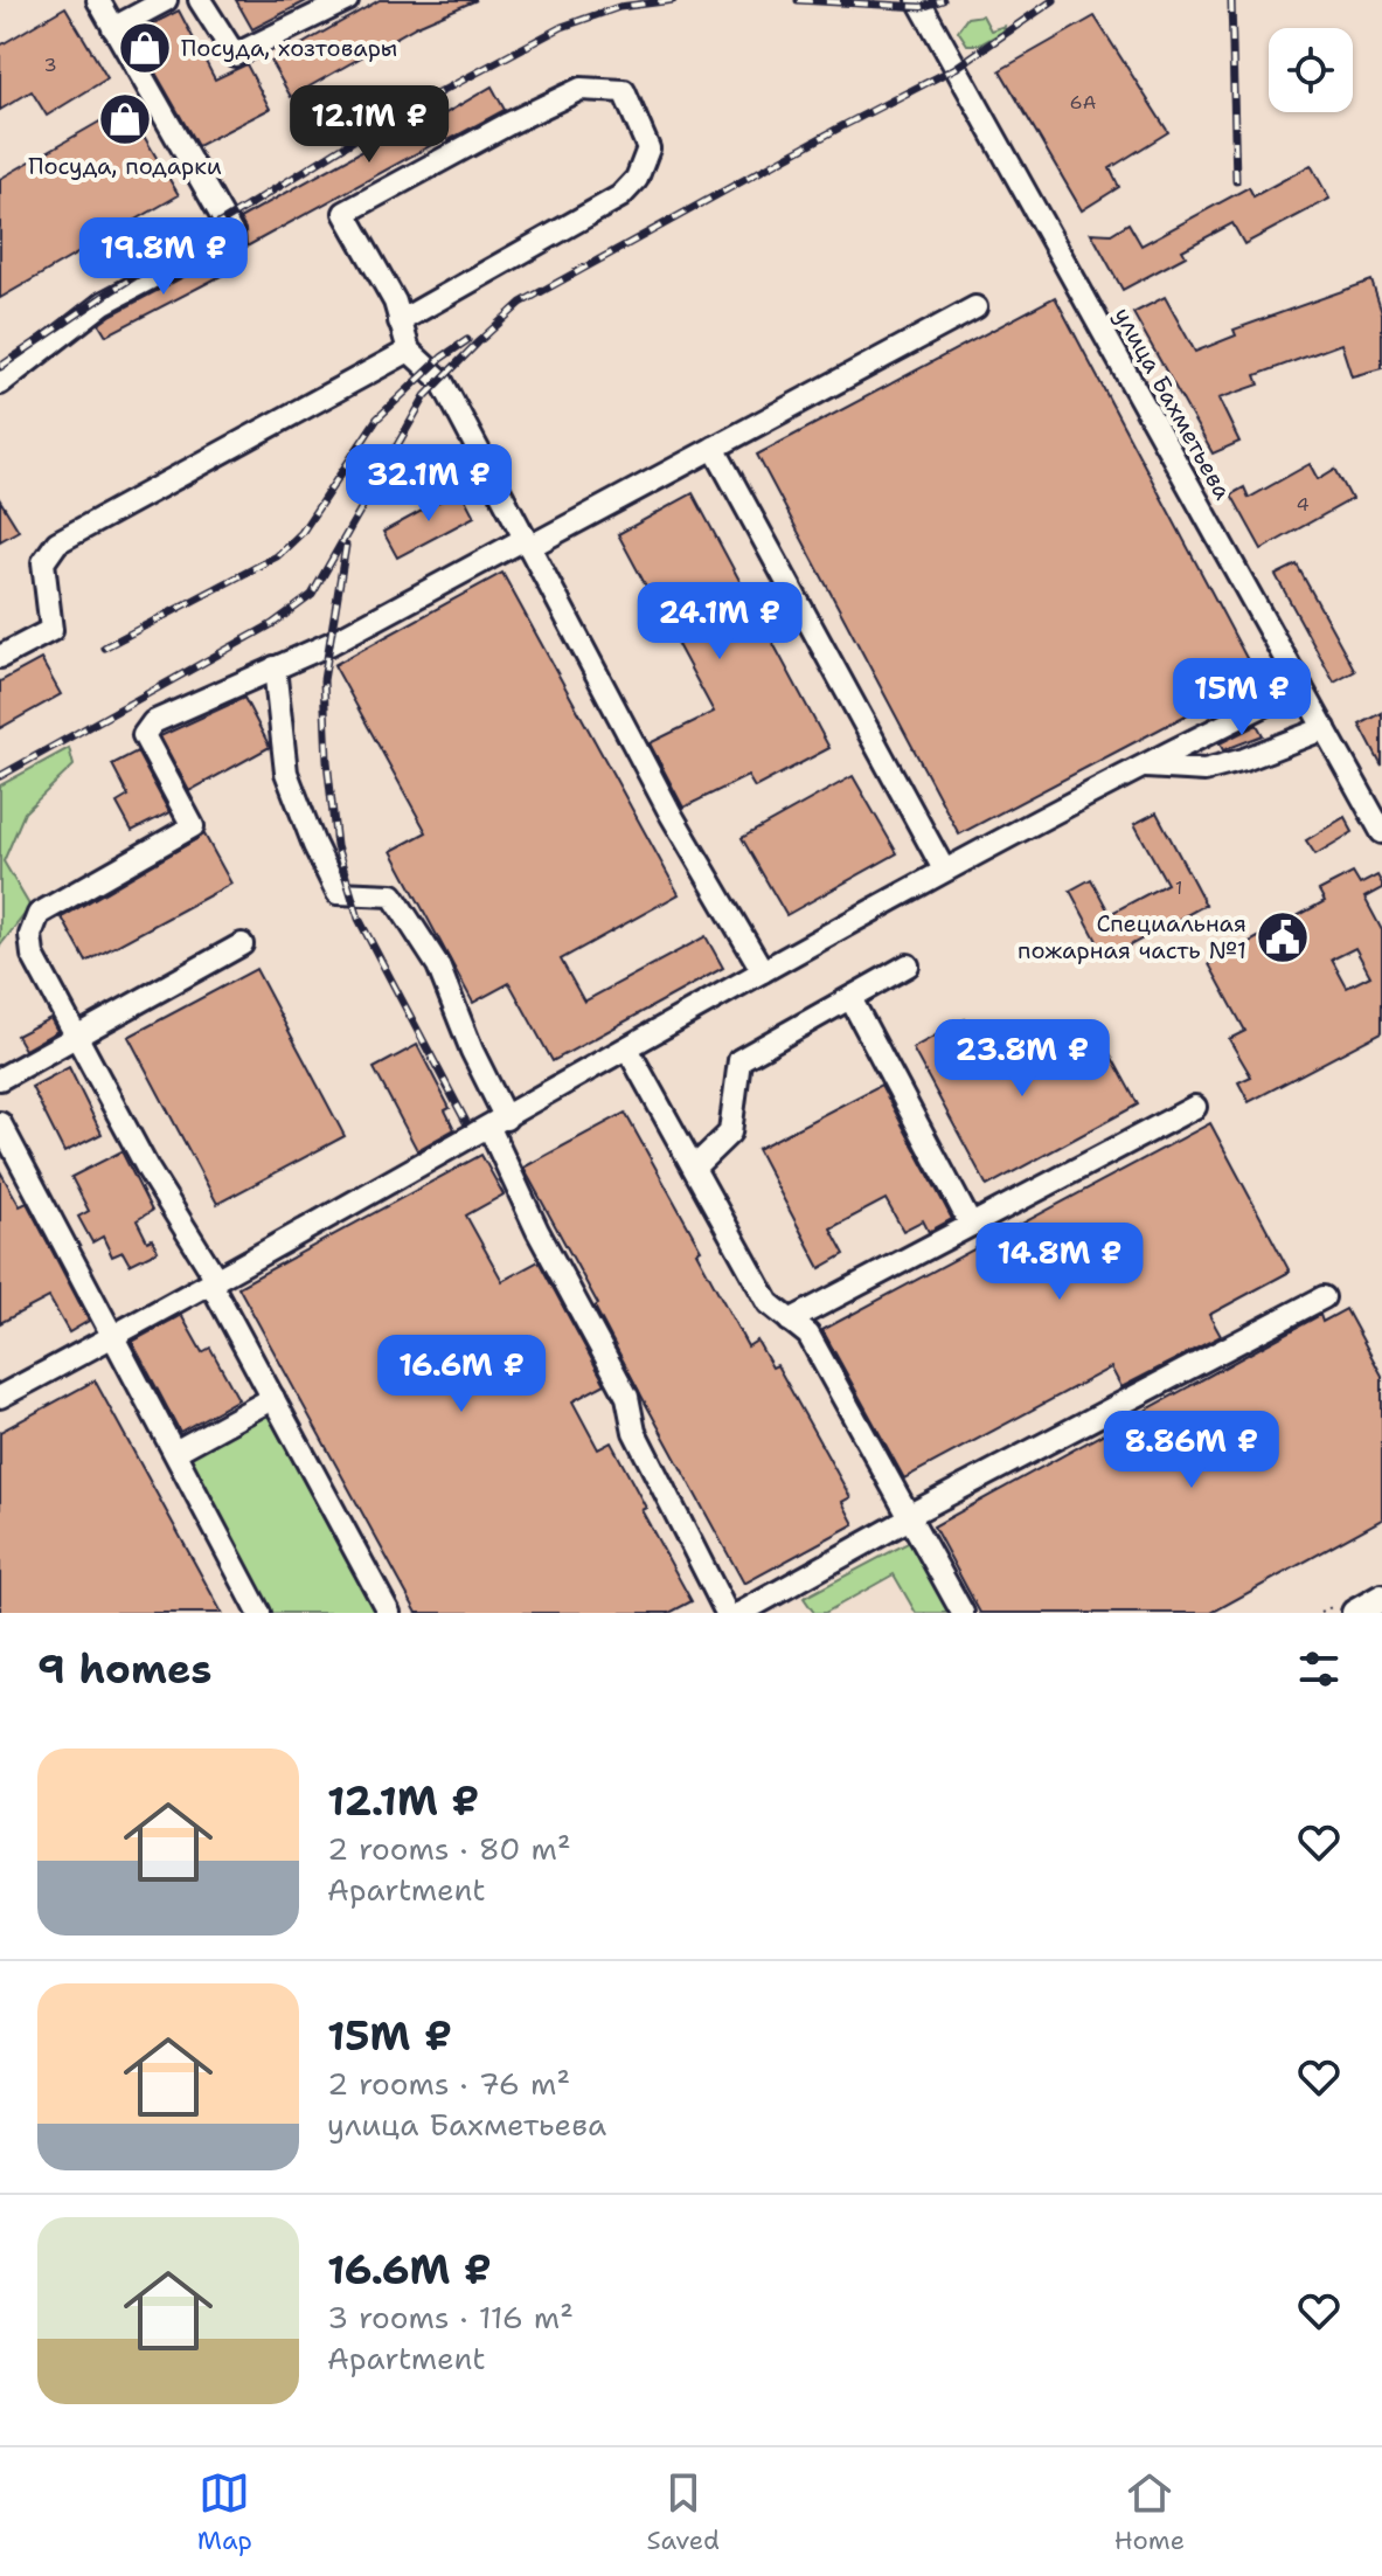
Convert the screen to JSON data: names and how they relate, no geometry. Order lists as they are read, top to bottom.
{
  "streets": {
    "street": ["улица Бахметьева"]
  },
  "places": {
    "shop": ["Посуда, хозтовары", "Посуда, подарки"],
    "public building": ["Специальная пожарная часть №1"]
  },
  "house_numbers": [
    "3",
    "6А",
    "4",
    "1"
  ],
  "page": {
    "price": [
      "12.1M ₽",
      "19.8M ₽",
      "32.1M ₽",
      "24.1M ₽",
      "15M ₽",
      "23.8M ₽",
      "14.8M ₽",
      "16.6M ₽",
      "8.86M ₽"
    ],
    "heading": "9 homes",
    "list": [
      {
        "name": "12.1M ₽",
        "note": "2 rooms · 80 m² · Apartment"
      },
      {
        "name": "15M ₽",
        "note": "2 rooms · 76 m² · улица Бахметьева"
      },
      {
        "name": "16.6M ₽",
        "note": "3 rooms · 116 m² · Apartment"
      }
    ],
    "tabs": ["Map", "Saved", "Home"]
  }
}
